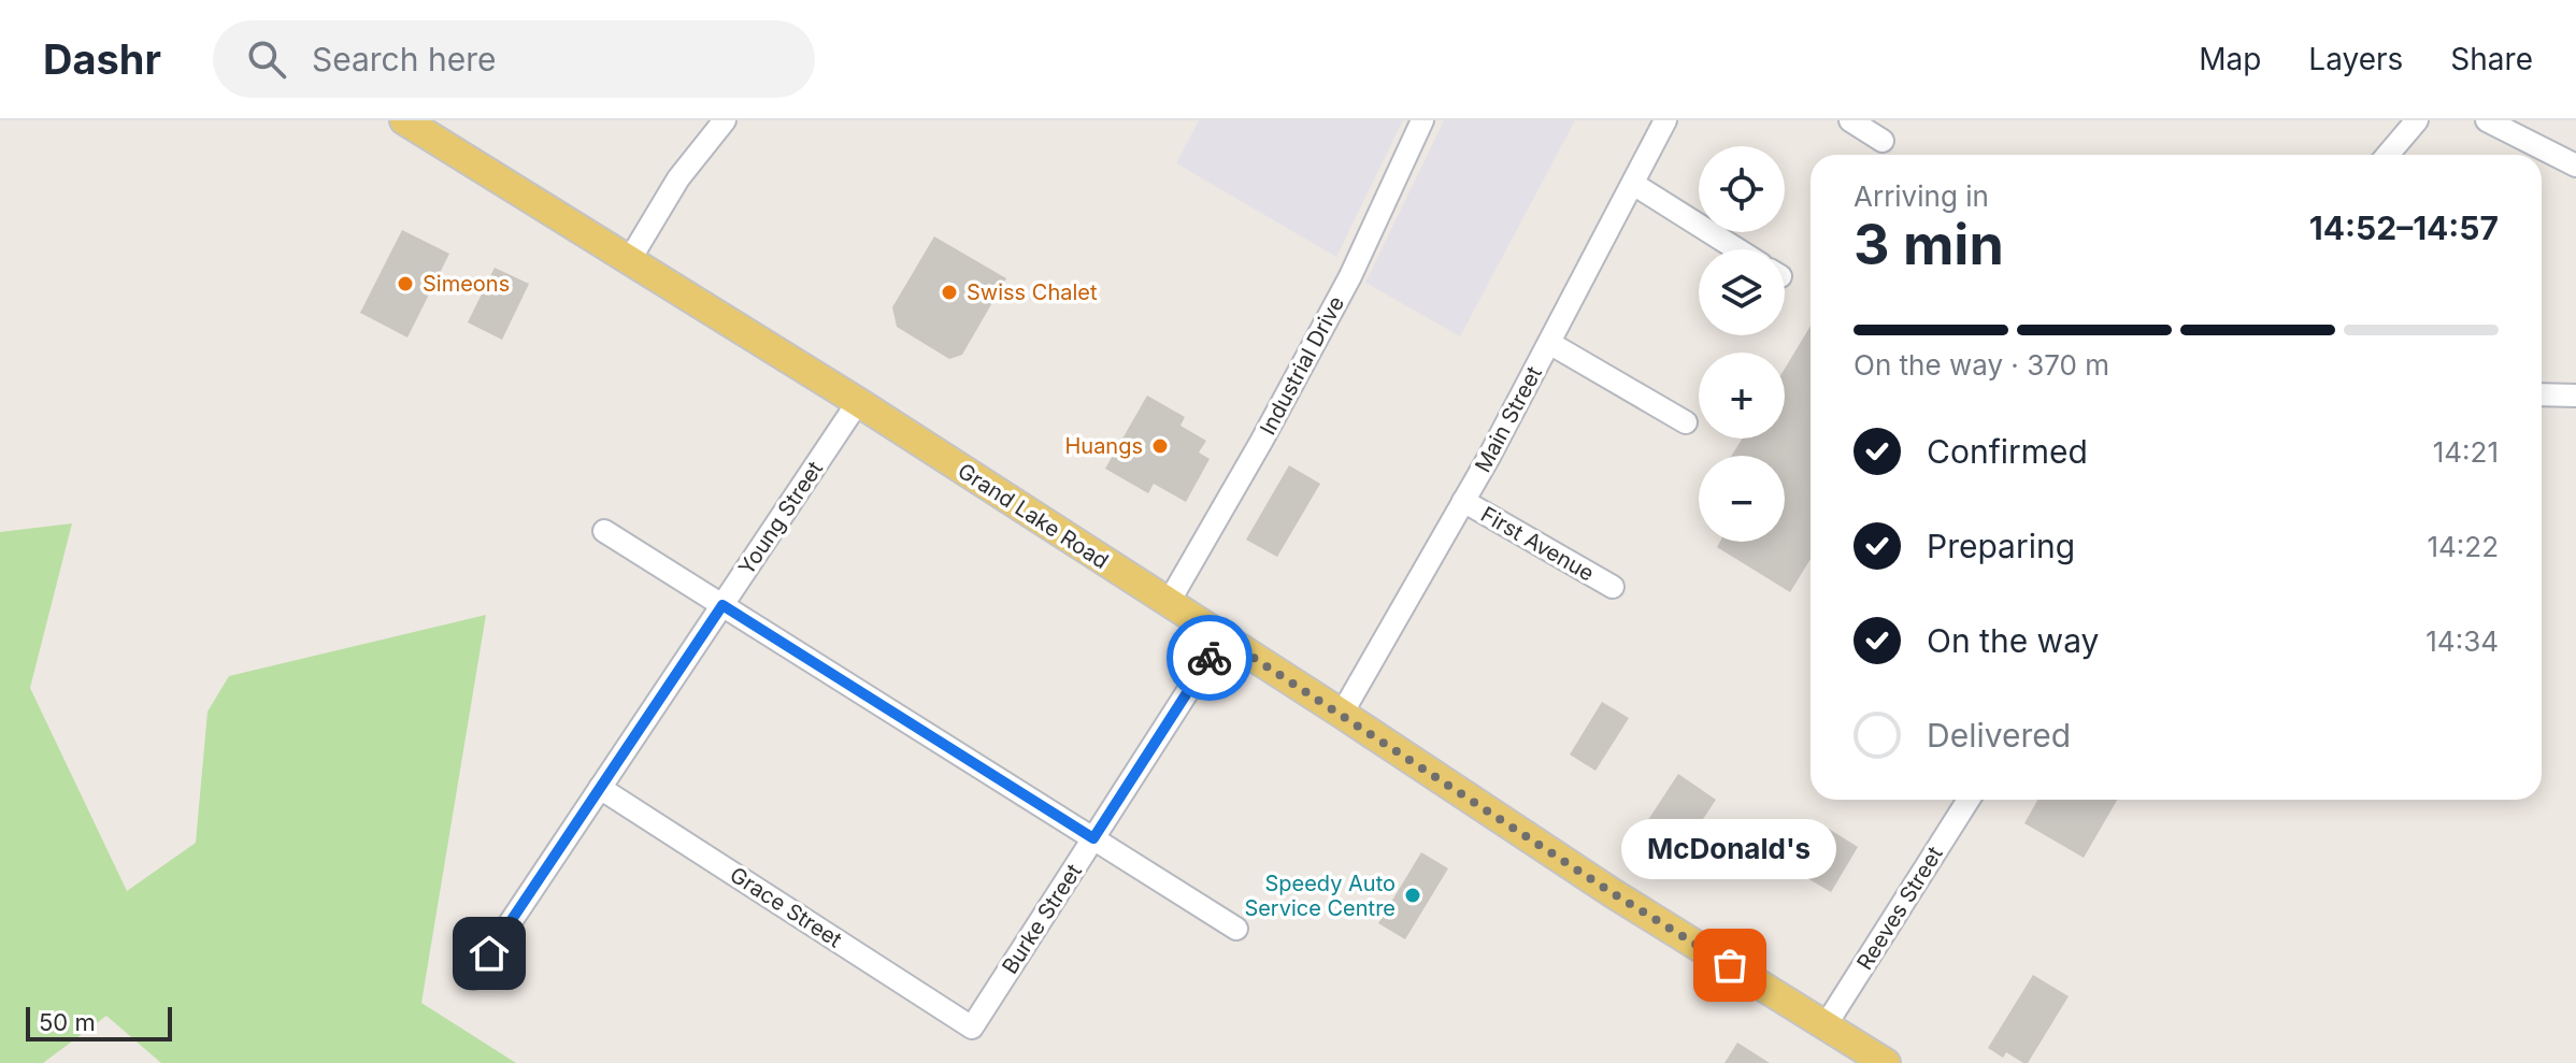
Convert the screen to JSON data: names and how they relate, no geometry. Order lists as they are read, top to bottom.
{
  "streets": {
    "main road": ["Grand Lake Road"],
    "street": [
      "Industrial Drive",
      "Main Street",
      "Young Street",
      "First Avenue",
      "Grace Street",
      "Reeves Street",
      "Burke Street"
    ]
  },
  "crossings": [
    ["Industrial Drive", "Grand Lake Road"],
    ["Main Street", "Grand Lake Road"],
    ["Main Street", "First Avenue"],
    ["Grand Lake Road", "Young Street"],
    ["Grand Lake Road", "Reeves Street"],
    ["Grand Lake Road", "Burke Street"],
    ["Young Street", "Grace Street"],
    ["Grace Street", "Burke Street"]
  ],
  "places": [
    "Simeons",
    "Swiss Chalet",
    "Huangs",
    "Speedy Auto Service Centre",
    "McDonald's"
  ],
  "scale_bar": "50 m",
  "page": {
    "header": "Dashr",
    "search": "Search here",
    "nav": ["Map", "Layers", "Share"],
    "map_buttons": ["+", "−"],
    "heading": ["3 min", "Arriving in", "14:52–14:57"],
    "bar": "On the way · 370 m",
    "list": [
      ["Confirmed", "14:21"],
      ["Preparing", "14:22"],
      ["On the way", "14:34"],
      "Delivered"
    ],
    "bubble": "McDonald's",
    "scale": "50 m"
  }
}
